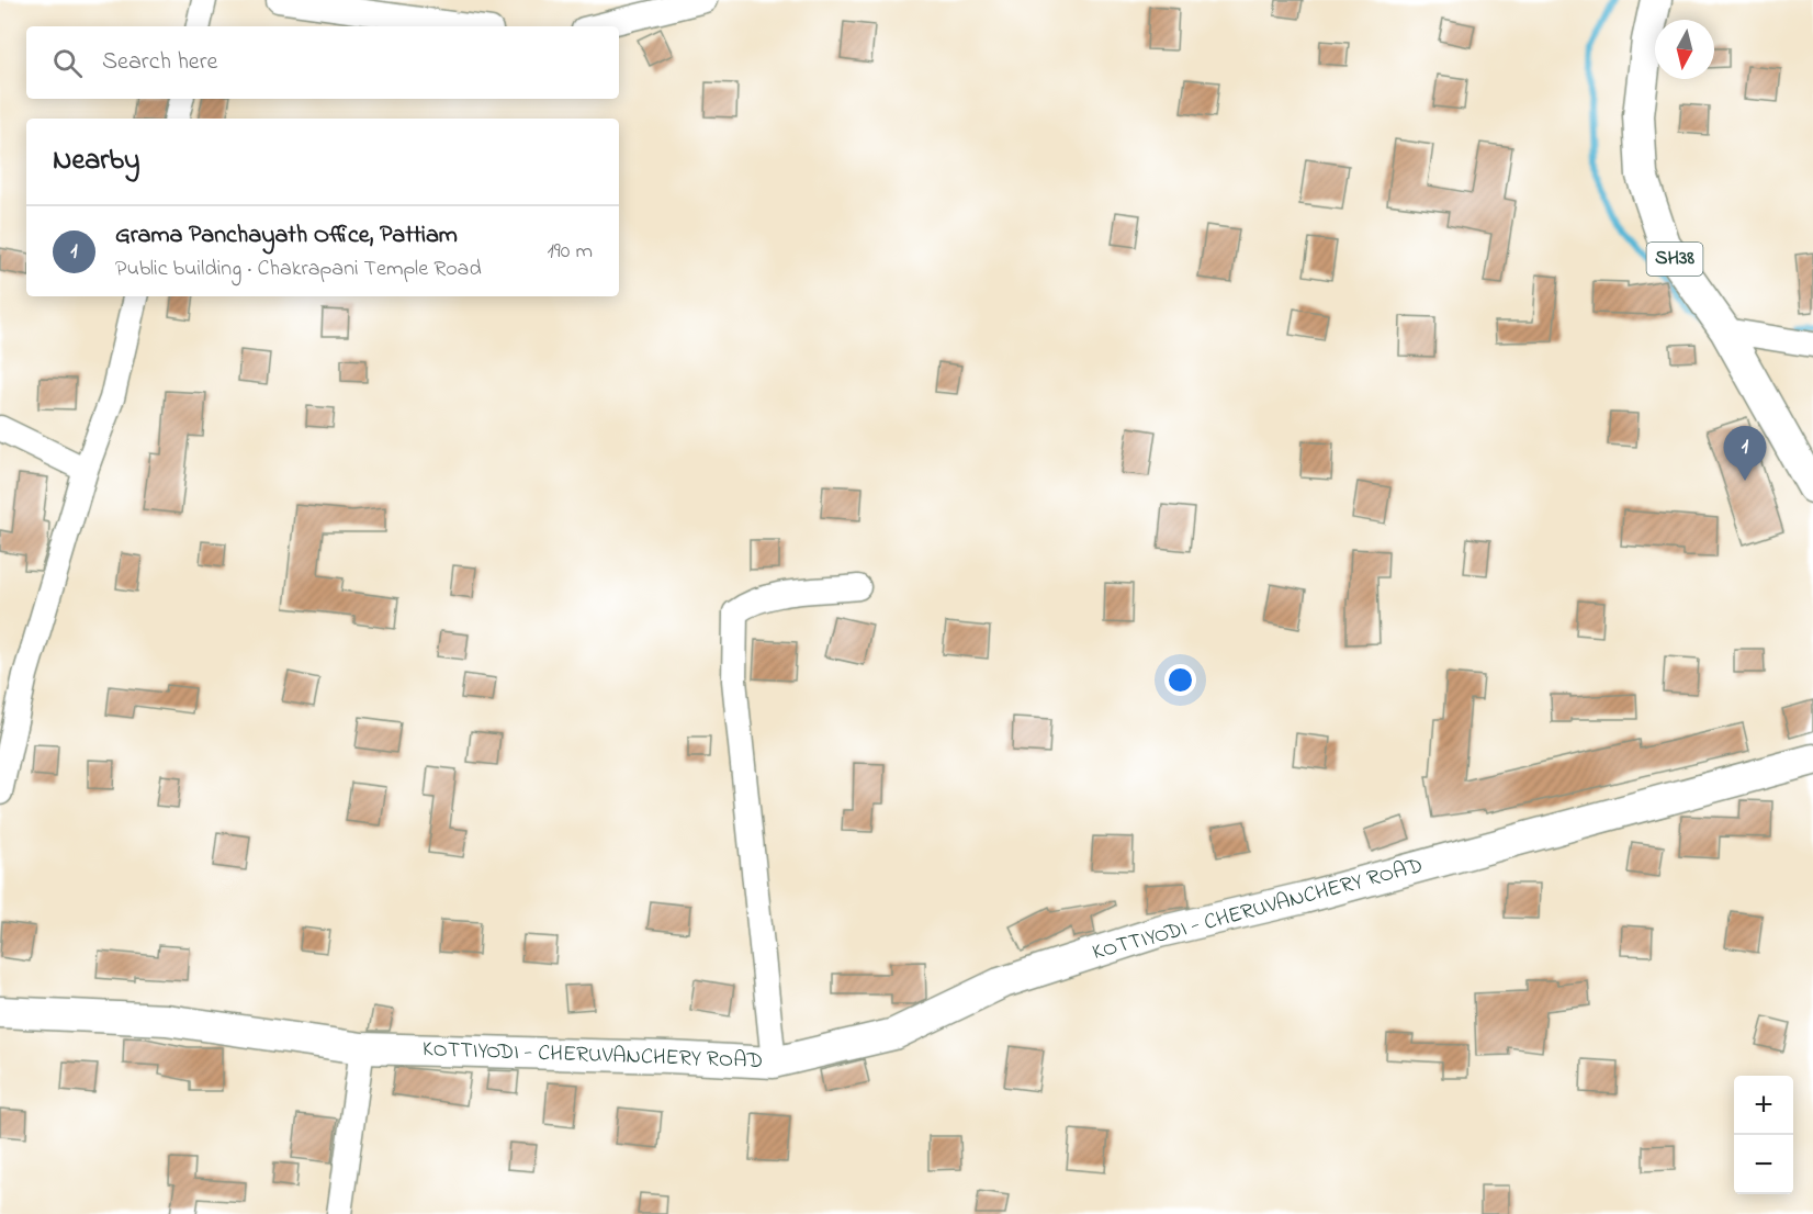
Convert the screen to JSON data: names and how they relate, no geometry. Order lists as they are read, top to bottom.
{
  "streets": {
    "main road": ["SH38", "KOTTIYODI - CHERUVANCHERY ROAD"]
  },
  "north": "bottom",
  "page": {
    "search": "Search here",
    "heading": "Nearby",
    "list": [
      {
        "mark": "1",
        "name": "Grama Panchayath Office, Pattiam",
        "note": "Public building · Chakrapani Temple Road",
        "value": "190 m"
      }
    ],
    "pins": "1",
    "map_buttons": ["+", "−"]
  }
}
